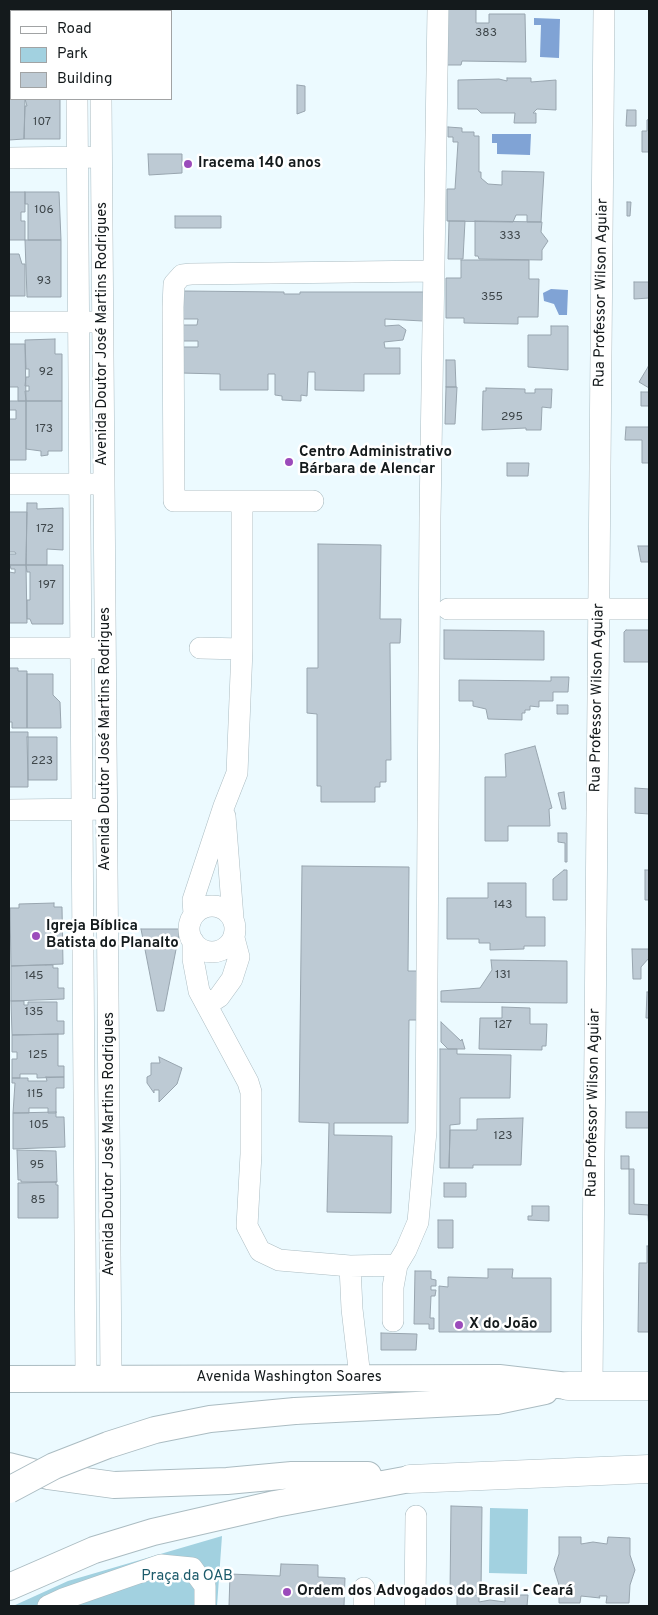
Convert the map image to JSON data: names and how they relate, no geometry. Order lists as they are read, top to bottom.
{
  "streets": {
    "highway": ["Avenida Washington Soares"],
    "street": ["Rua Professor Wilson Aguiar", "Avenida Doutor José Martins Rodrigues"]
  },
  "crossings": [
    ["Rua Professor Wilson Aguiar", "Avenida Washington Soares"],
    ["Avenida Doutor José Martins Rodrigues", "Avenida Washington Soares"]
  ],
  "parks": ["Praça da OAB"],
  "places": [
    "Iracema 140 anos",
    "Centro Administrativo Bárbara de Alencar",
    "Igreja Bíblica Batista do Planalto",
    "X do João",
    "Ordem dos Advogados do Brasil - Ceará"
  ],
  "house_numbers": [
    "383",
    "107",
    "106",
    "333",
    "93",
    "355",
    "92",
    "295",
    "173",
    "172",
    "197",
    "223",
    "143",
    "131",
    "145",
    "135",
    "127",
    "125",
    "115",
    "105",
    "123",
    "95",
    "85"
  ],
  "legend": ["Road", "Park", "Building"]
}
